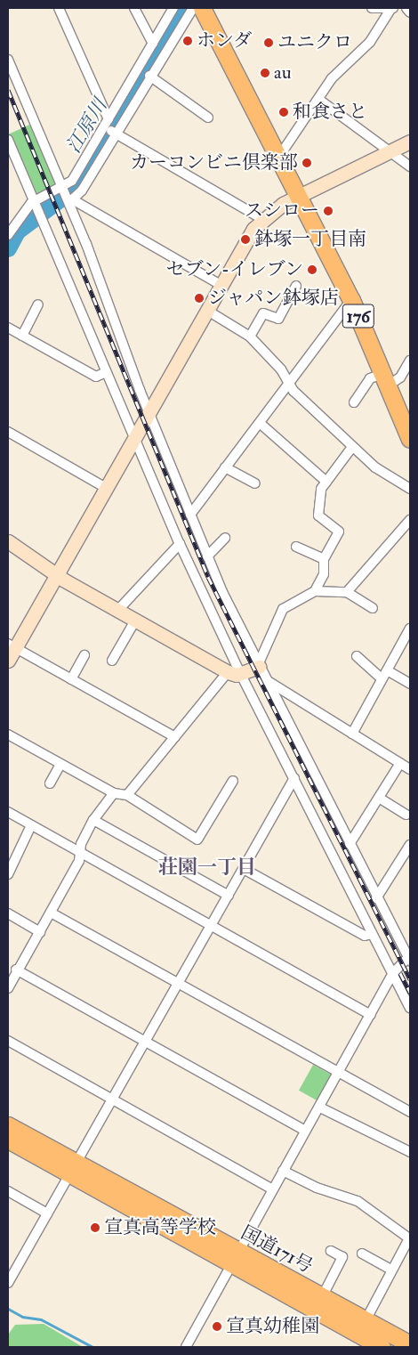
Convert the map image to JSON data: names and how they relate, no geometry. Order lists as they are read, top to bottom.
{
  "streets": {
    "highway": ["176", "国道171号"]
  },
  "districts": ["荘園一丁目"],
  "water": ["江原川"],
  "places": [
    "ホンダ",
    "ユニクロ",
    "au",
    "和食さと",
    "カーコンビニ倶楽部",
    "スシロー",
    "鉢塚一丁目南",
    "セブン-イレブン",
    "ジャパン鉢塚店",
    "宣真高等学校",
    "宣真幼稚園"
  ]
}
